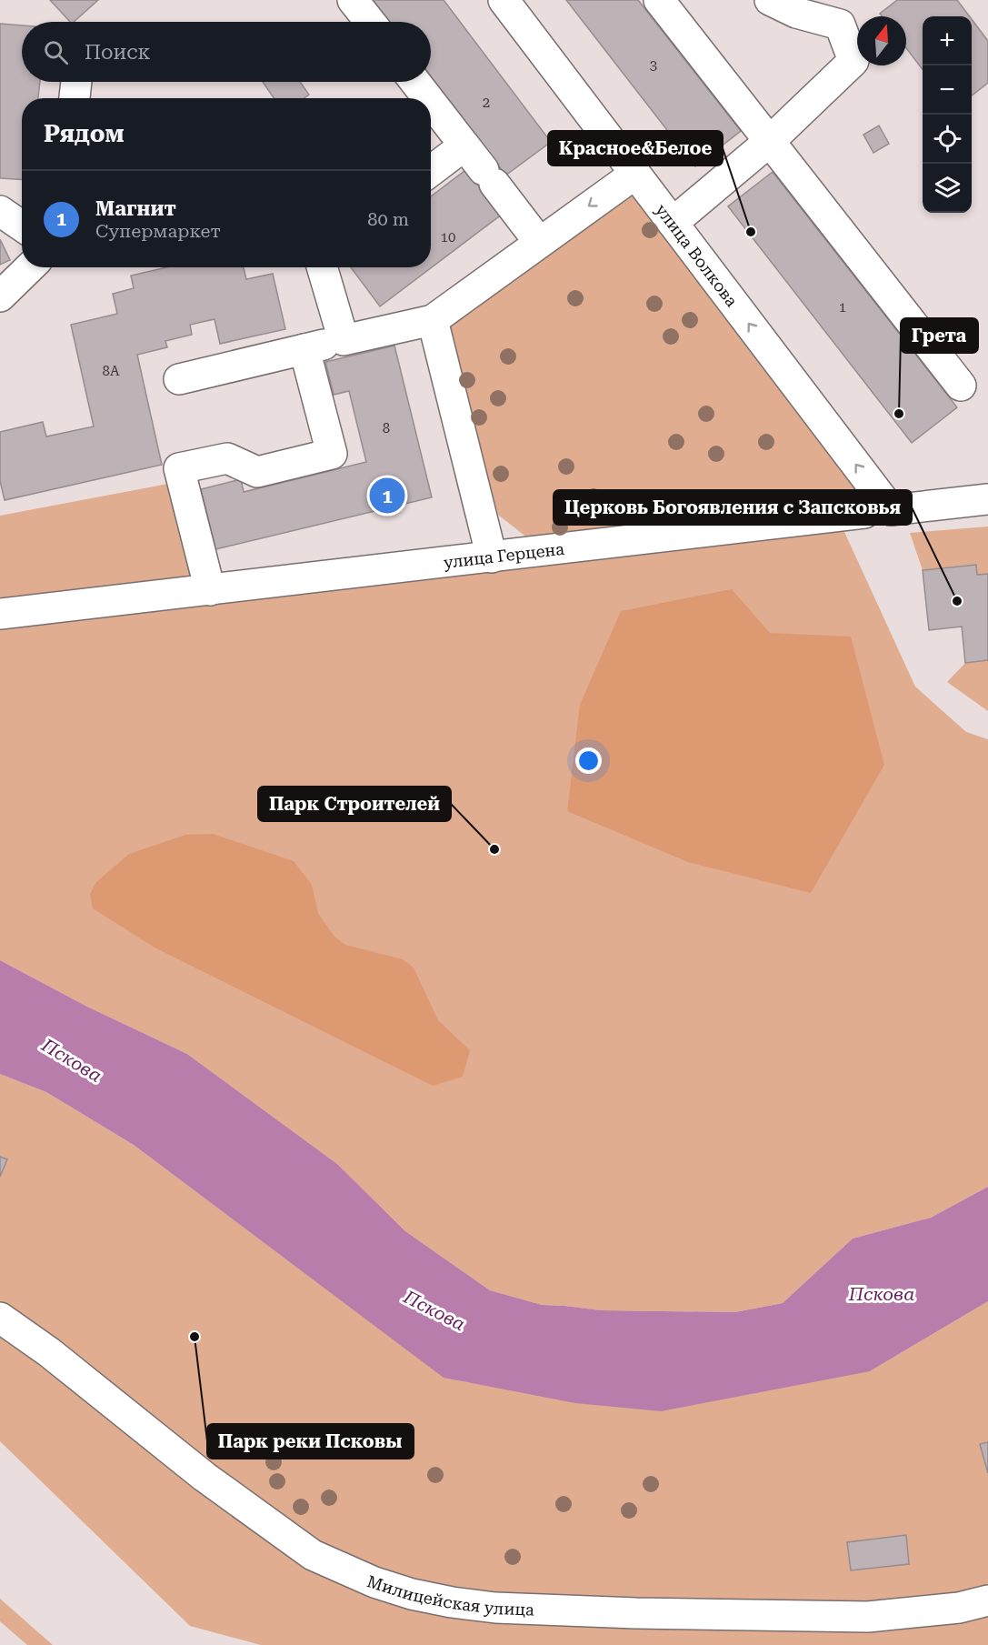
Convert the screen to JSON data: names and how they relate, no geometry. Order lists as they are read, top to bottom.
{
  "streets": {
    "street": ["улица Волкова", "улица Герцена", "Милицейская улица"]
  },
  "crossings": [
    ["улица Волкова", "улица Герцена"]
  ],
  "water": ["Пскова"],
  "places": [
    "Красное&Белое",
    "Грета",
    "Церковь Богоявления с Запсковья",
    "Парк Строителей",
    "Парк реки Псковы"
  ],
  "house_numbers": [
    "3",
    "2",
    "10",
    "1",
    "8А",
    "8"
  ],
  "north": "top",
  "page": {
    "map_buttons": ["+", "−"],
    "search": "Поиск",
    "heading": "Рядом",
    "list": [
      {
        "mark": "1",
        "name": "Магнит",
        "note": "Супермаркет",
        "value": "80 m"
      }
    ],
    "pins": "1"
  }
}
